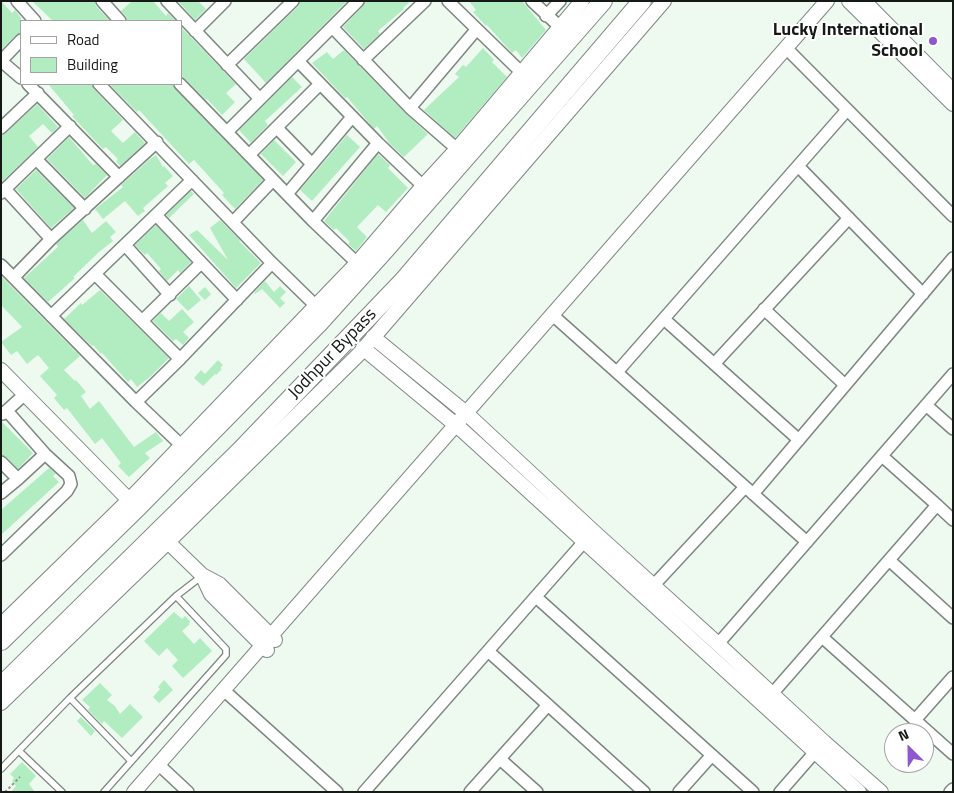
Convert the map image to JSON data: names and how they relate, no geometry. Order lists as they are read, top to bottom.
{
  "streets": {
    "highway": ["Jodhpur Bypass"]
  },
  "places": ["Lucky International School"],
  "legend": ["Road", "Building"],
  "north": "top left"
}
